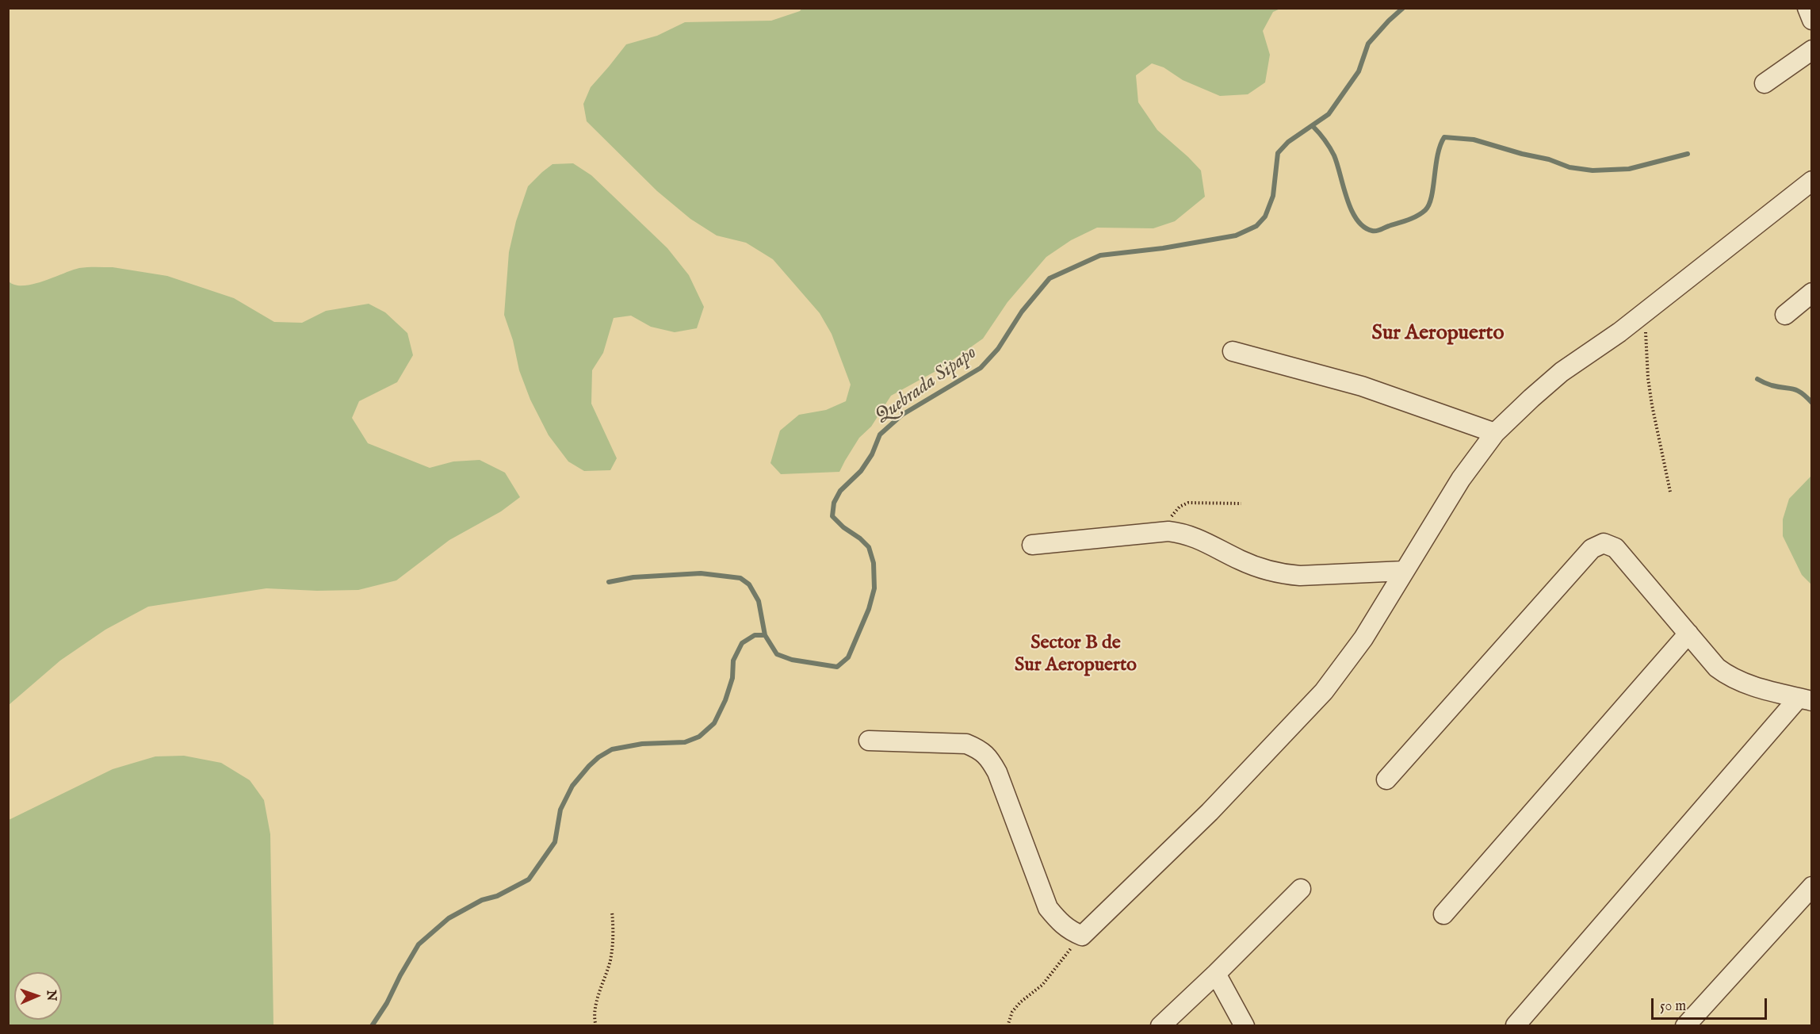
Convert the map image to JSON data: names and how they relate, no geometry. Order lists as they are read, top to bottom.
{
  "districts": ["Sur Aeropuerto", "Sector B de Sur Aeropuerto"],
  "water": ["Quebrada Sipapo"],
  "scale_bar": "50 m",
  "north": "right"
}
